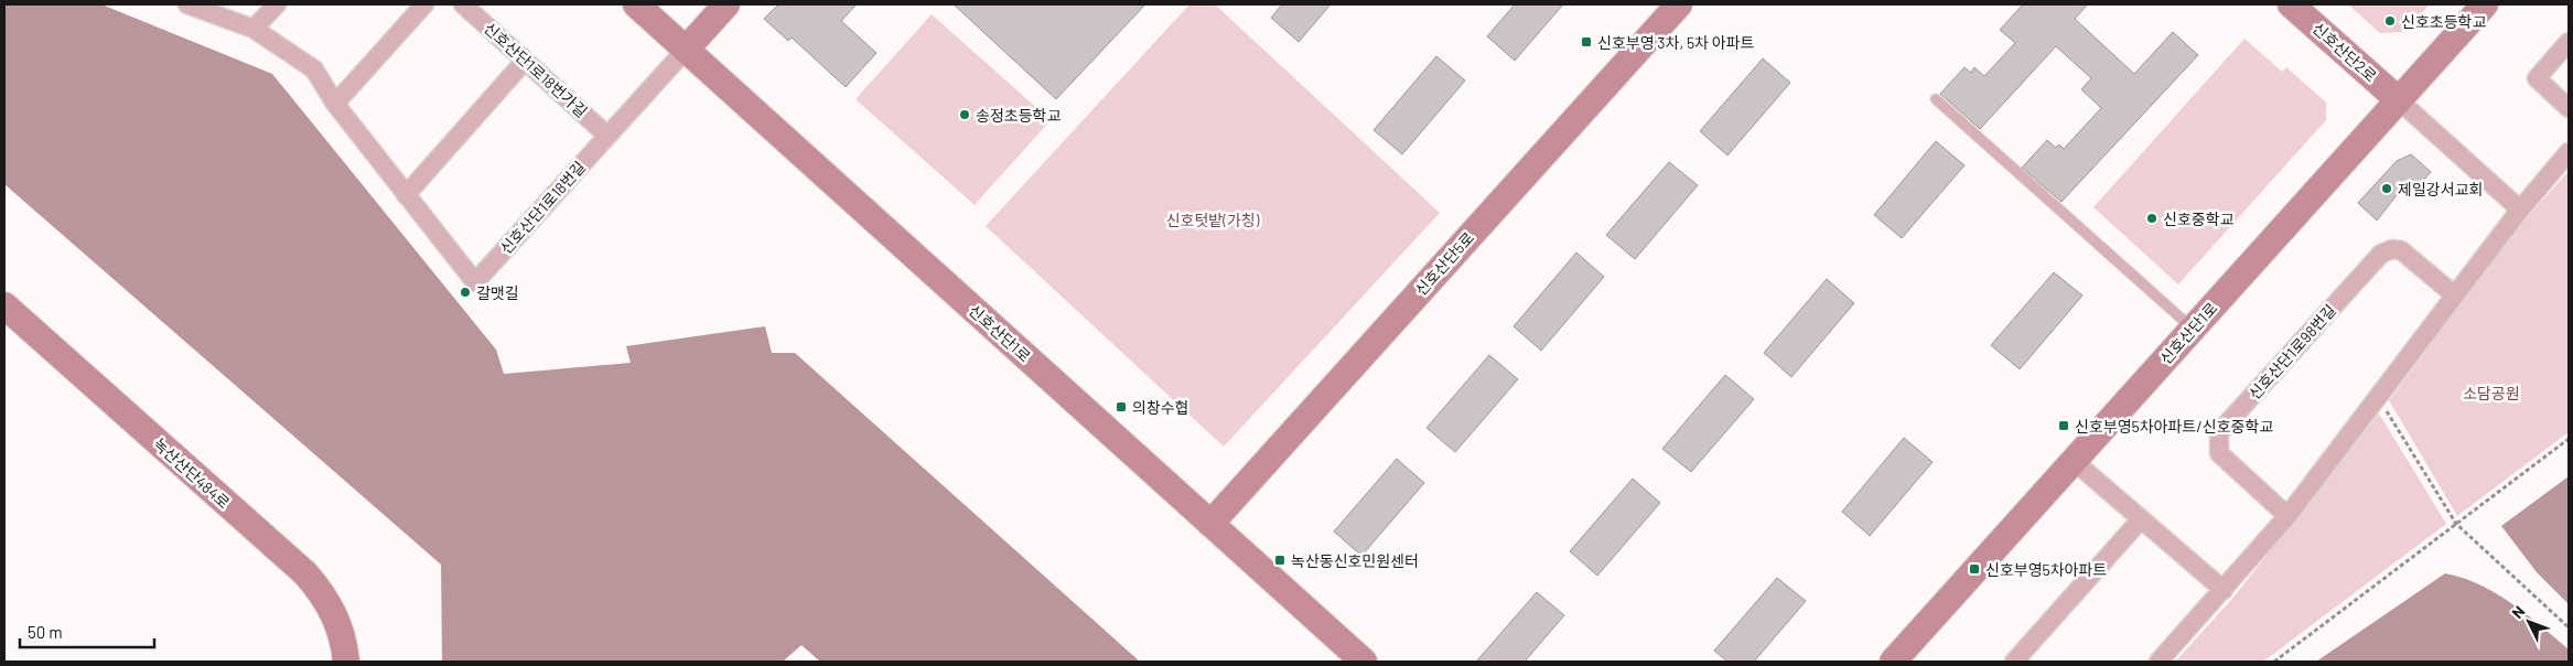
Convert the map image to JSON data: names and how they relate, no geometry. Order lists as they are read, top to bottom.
{
  "streets": {
    "main road": [
      "신호산단2로",
      "신호산단5로",
      "신호산단1로",
      "녹산산단484로"
    ],
    "street": ["신호산단1로18번가길", "신호산단1로18번길", "신호산단1로98번길"]
  },
  "crossings": [
    ["신호산단2로", "신호산단1로"],
    ["신호산단1로18번가길", "신호산단1로18번길"],
    ["신호산단1로18번길", "신호산단1로"],
    ["신호산단5로", "신호산단1로"]
  ],
  "parks": ["신호텃밭(가칭)", "소담공원"],
  "places": {
    "other": [
      "신호초등학교",
      "송정초등학교",
      "제일강서교회",
      "신호중학교",
      "갈맷길"
    ],
    "transit": [
      "신호부영 3차, 5차 아파트",
      "의창수협",
      "신호부영5차아파트/신호중학교",
      "녹산동신호민원센터",
      "신호부영5차아파트"
    ]
  },
  "scale_bar": "50 m",
  "north": "top left"
}
